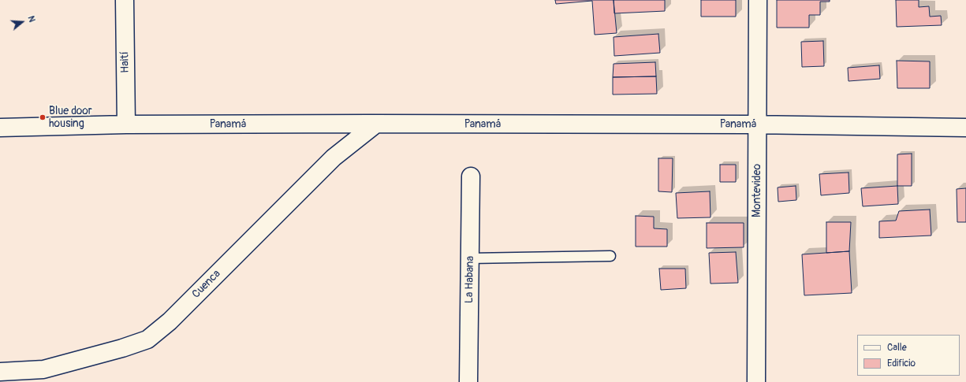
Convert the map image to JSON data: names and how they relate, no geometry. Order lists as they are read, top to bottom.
{
  "streets": {
    "street": [
      "Haití",
      "Panamá",
      "Montevideo",
      "La Habana",
      "Cuenca"
    ]
  },
  "crossings": [
    ["Haití", "Panamá"],
    ["Panamá", "Montevideo"],
    ["Panamá", "Cuenca"]
  ],
  "places": ["Blue door housing"],
  "legend": ["Calle", "Edificio"],
  "north": "right"
}
